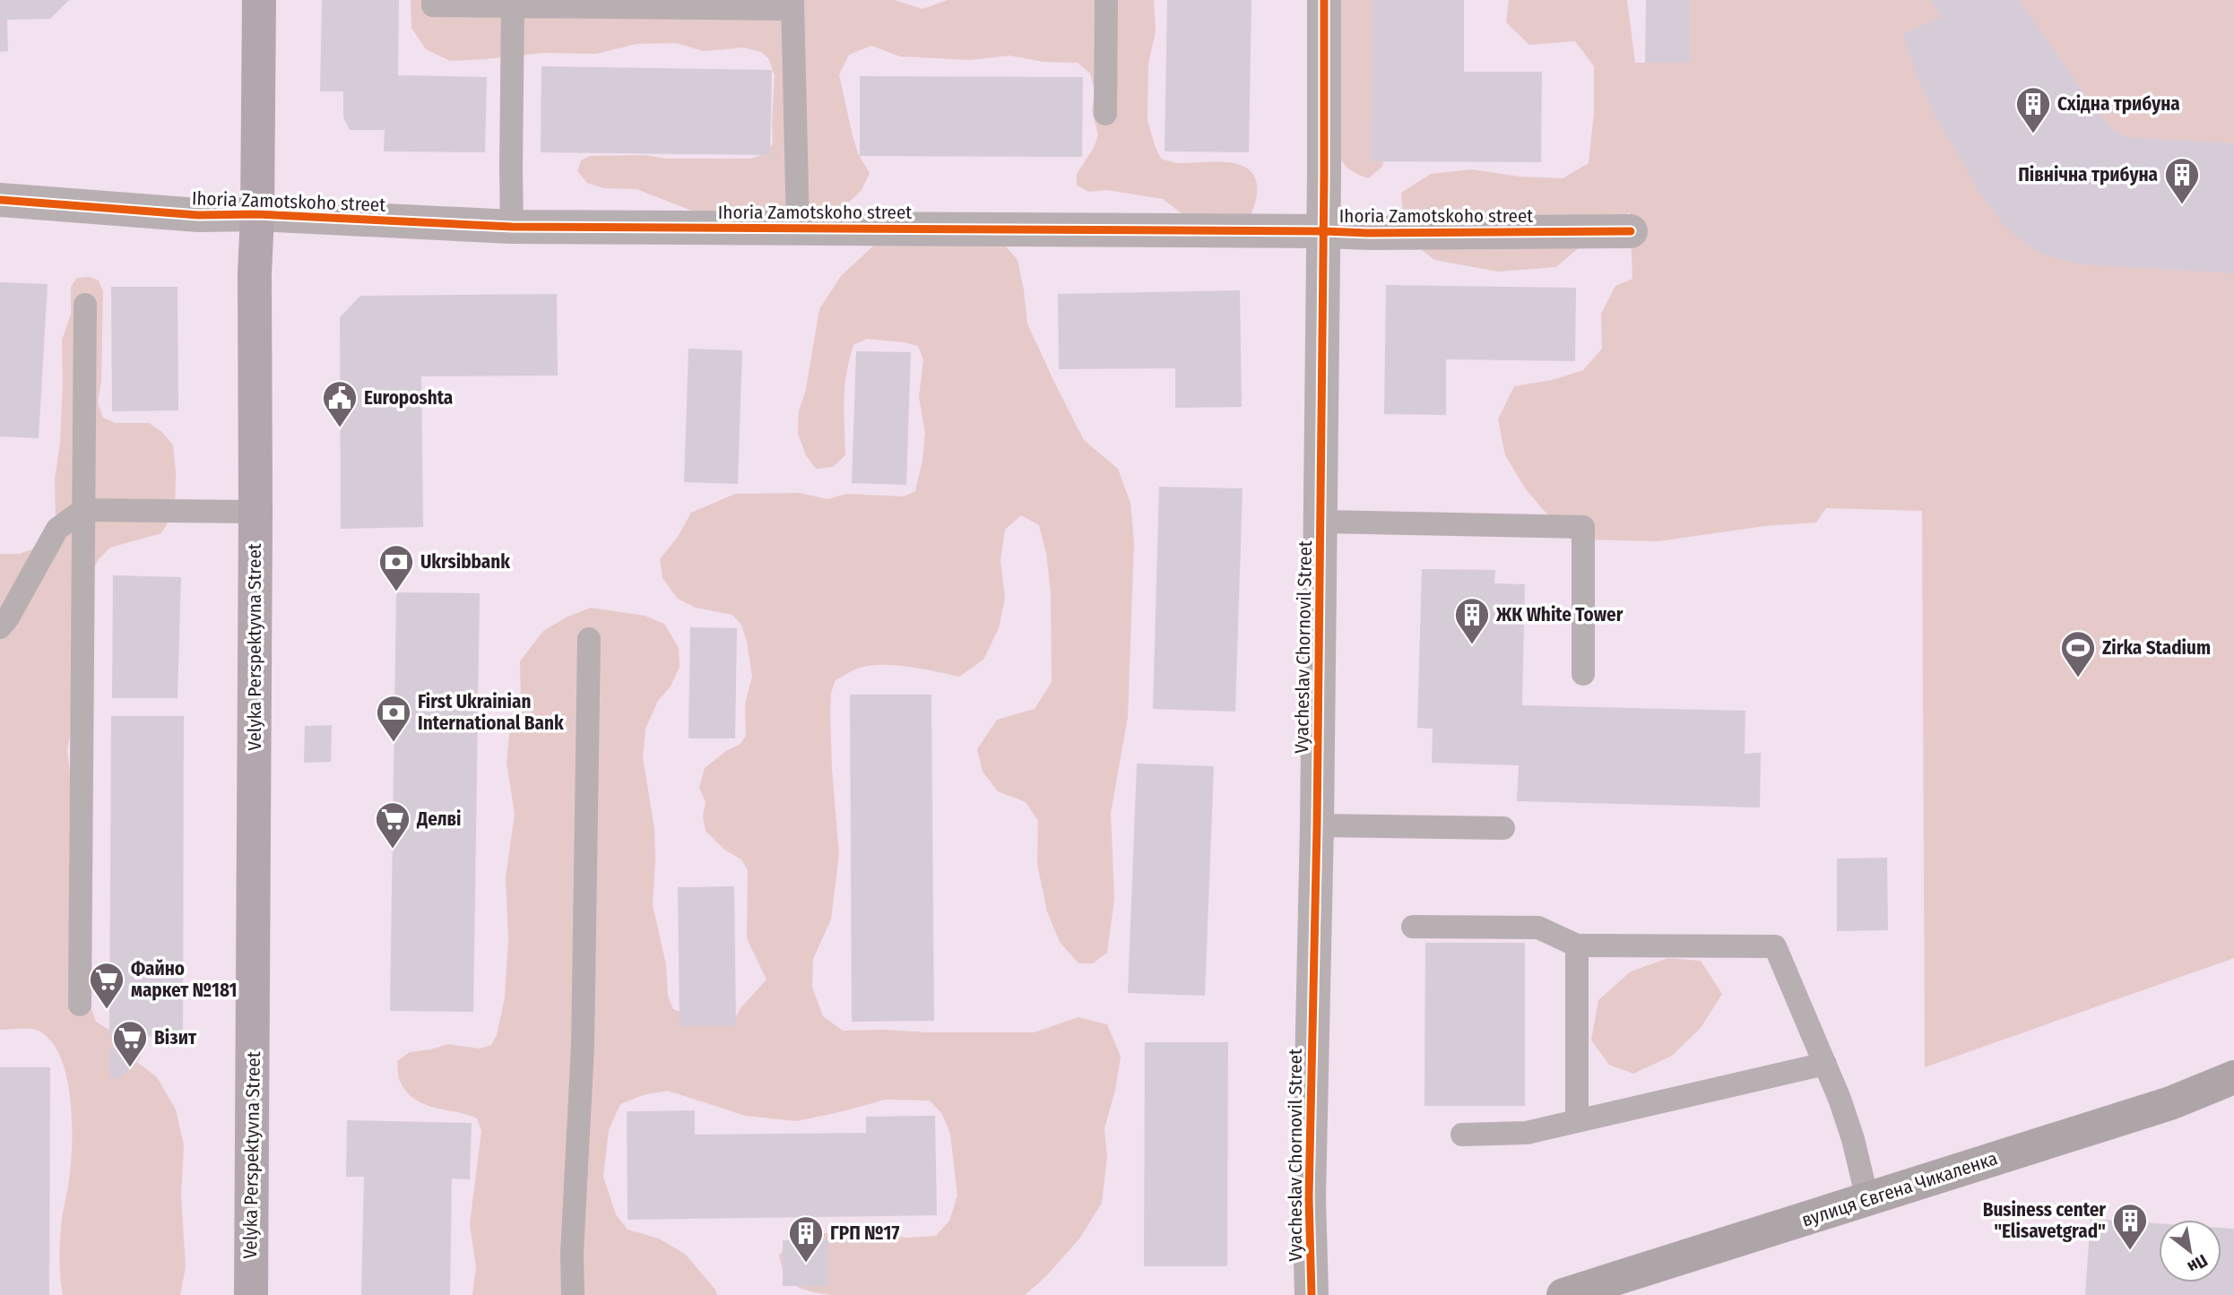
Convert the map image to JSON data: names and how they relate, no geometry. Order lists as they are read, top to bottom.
{
  "streets": {
    "main road": ["Velyka Perspektyvna Street", "вулиця Євгена Чикаленка"],
    "street": ["Ihoria Zamotskoho street", "Vyacheslav Chornovil Street"]
  },
  "crossings": [
    ["Ihoria Zamotskoho street", "Velyka Perspektyvna Street"],
    ["Ihoria Zamotskoho street", "Vyacheslav Chornovil Street"]
  ],
  "places": {
    "building": [
      "Східна трибуна",
      "Північна трибуна",
      "ЖК White Tower",
      "Business center \"Elisavetgrad\"",
      "ГРП №17"
    ],
    "public building": ["Europoshta"],
    "bank": ["Ukrsibbank", "First Ukrainian International Bank"],
    "sports": ["Zirka Stadium"],
    "supermarket": ["Делві", "Файно маркет №181", "Візит"]
  },
  "north": "bottom right"
}
